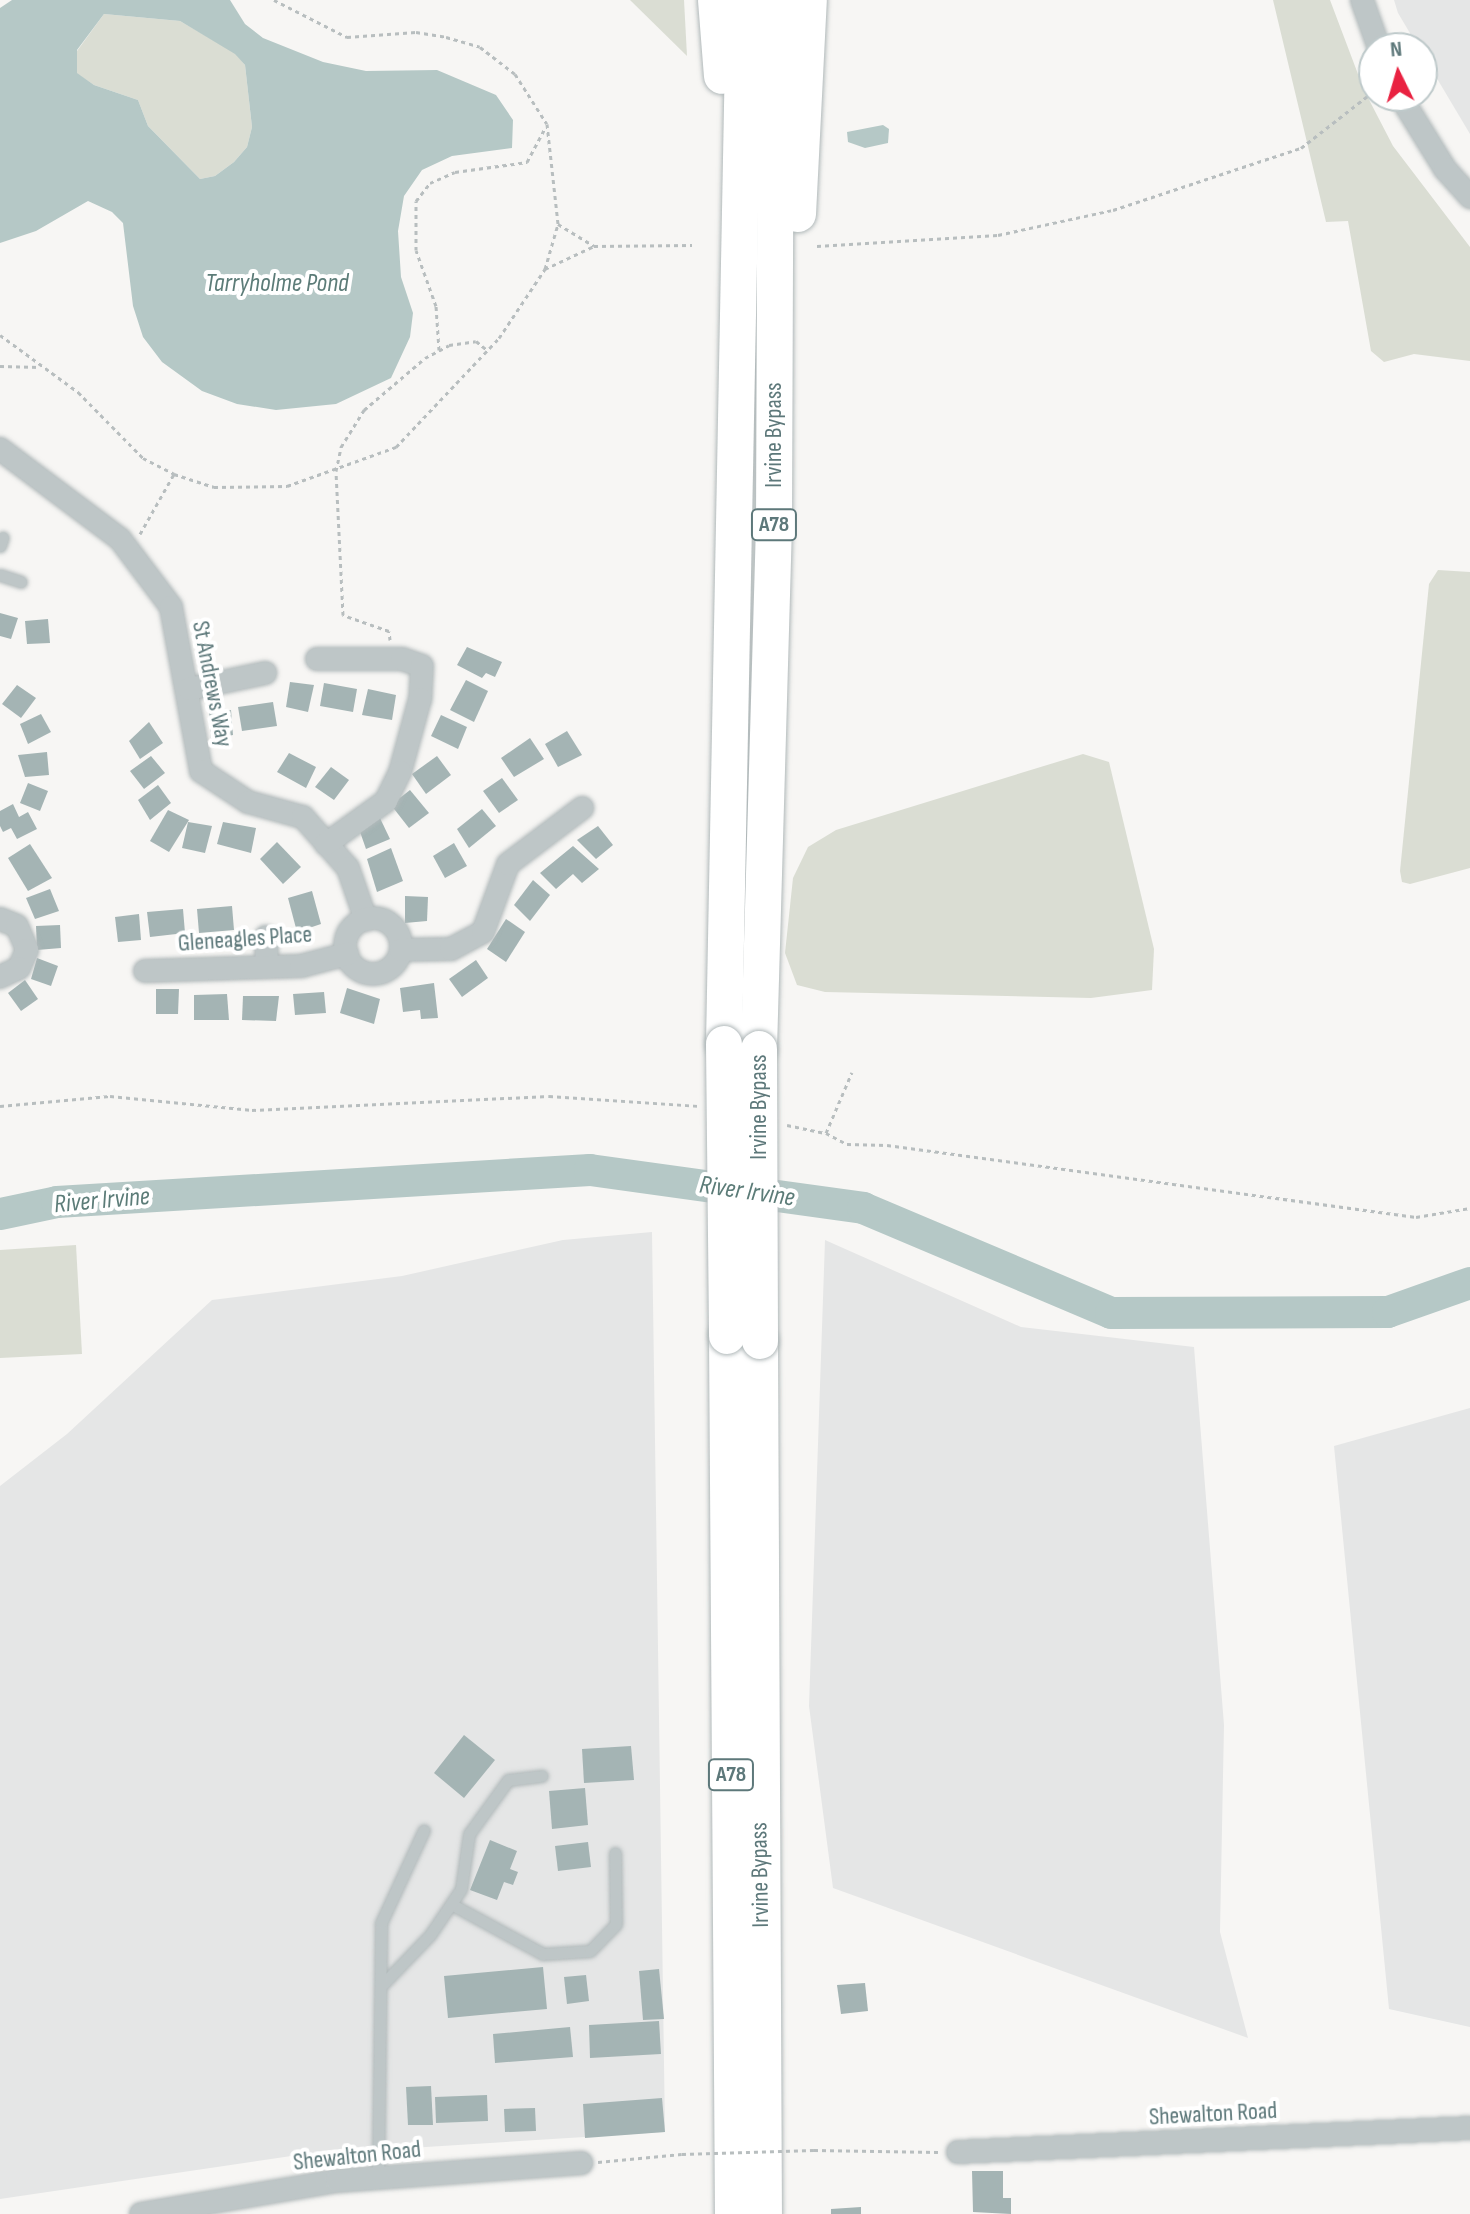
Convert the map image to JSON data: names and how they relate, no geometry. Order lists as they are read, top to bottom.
{
  "streets": {
    "highway": ["Irvine Bypass", "A78"],
    "street": ["St Andrews Way", "Gleneagles Place", "Shewalton Road"]
  },
  "crossings": [
    ["Irvine Bypass", "A78"],
    ["St Andrews Way", "Gleneagles Place"]
  ],
  "water": ["Tarryholme Pond", "River Irvine"],
  "north": "top"
}
